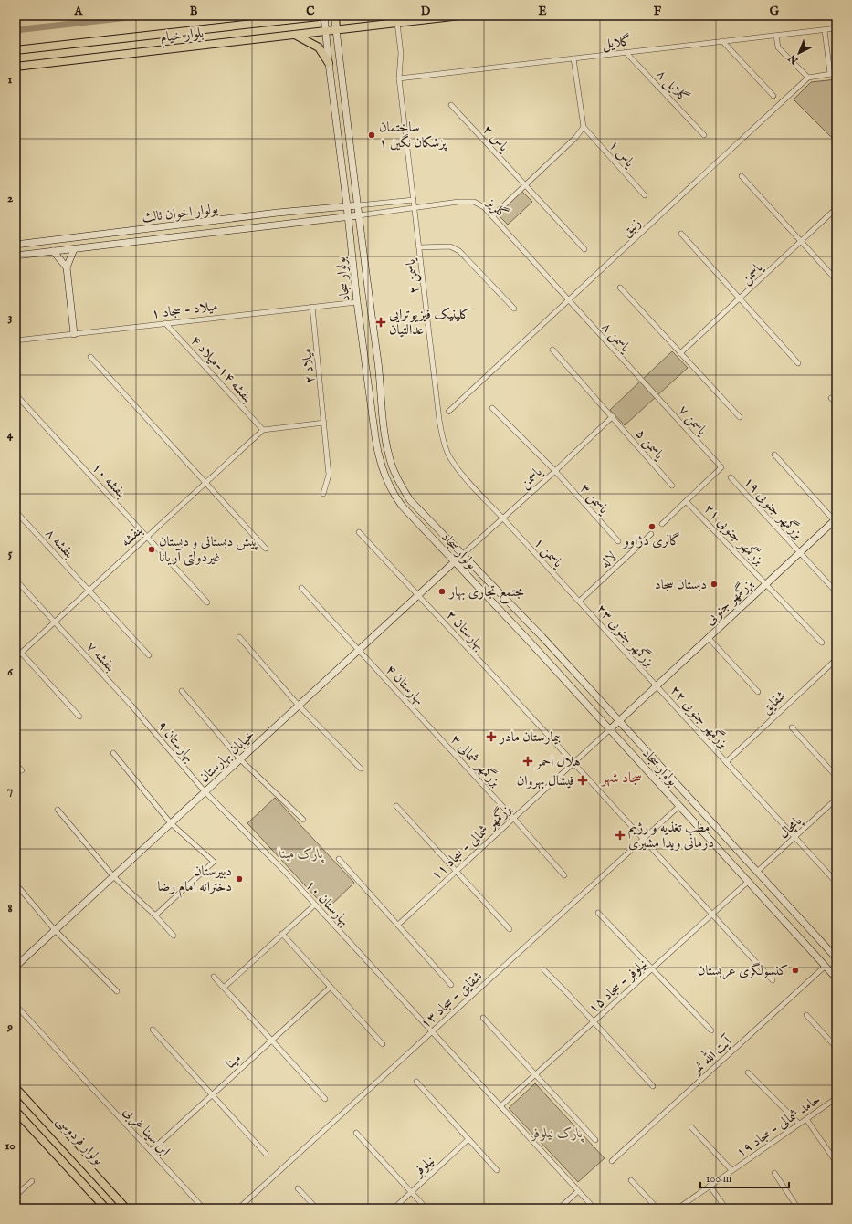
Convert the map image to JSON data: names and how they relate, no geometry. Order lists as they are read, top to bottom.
{
  "streets": {
    "main road": [
      "بلوار خیام",
      "بولوار اخوان ثالث",
      "بولوار سجاد",
      "بزرگمهر جنوبی",
      "خیابان بهارستان",
      "بولوار فردوسی"
    ],
    "street": [
      "گلایل",
      "گلایل ۸",
      "یاس ۲",
      "یاس ۱",
      "گلریز",
      "زنبق",
      "یاسمن",
      "یاسمن ۲",
      "میلاد - سجاد ۱",
      "یاسمن ۸",
      "میلاد ۲",
      "بنفشه ۱۴-میلاد ۴",
      "یاسمن ۷",
      "یاسمن ۵",
      "بنفشه ۱۰",
      "یاسمن ۳",
      "بزرگمهر جنوبی ۱۹",
      "بزرگمهر جنوبی ۲۱",
      "بنفشه",
      "بنفشه ۸",
      "یاسمن ۱",
      "لاله",
      "بهارستان ۲",
      "بزرگمهر جنوبی ۲۳",
      "بنفشه ۷",
      "بهارستان ۴",
      "شقایق",
      "بزرگمهر جنوبی ۲۲",
      "بهارستان ۹",
      "بزرگمهر شمالی ۳",
      "پامچال",
      "بزرگمهر شمالی - سجاد ۱۱",
      "بهارستان ۱۰",
      "نیلوفر - سجاد ۱۵",
      "شقایق - سجاد ۱۳",
      "آیت الله نمر",
      "مینا",
      "حامد شمالی - سجاد ۱۹",
      "ابن سینا غربی",
      "نیلوفر"
    ]
  },
  "crossings": [
    ["بلوار خیام", "یاسمن ۲"],
    ["بلوار خیام", "بولوار سجاد"],
    ["گلایل", "گلایل ۸"],
    ["گلایل", "یاسمن ۲"],
    ["گلریز", "زنبق"],
    ["گلریز", "یاسمن ۲"],
    ["گلریز", "بولوار سجاد"],
    ["گلریز", "یاسمن ۸"],
    ["بولوار اخوان ثالث", "بولوار سجاد"],
    ["زنبق", "یاسمن ۸"],
    ["یاسمن", "یاسمن ۲"],
    ["یاسمن", "بولوار سجاد"],
    ["یاسمن", "یاسمن ۵"],
    ["یاسمن", "یاسمن ۳"],
    ["یاسمن", "یاسمن ۱"],
    ["یاسمن", "خیابان بهارستان"],
    ["یاسمن ۲", "یاسمن ۱"],
    ["بولوار سجاد", "میلاد - سجاد ۱"],
    ["بولوار سجاد", "بزرگمهر جنوبی"],
    ["بولوار سجاد", "خیابان بهارستان"],
    ["بولوار سجاد", "پامچال"],
    ["بولوار سجاد", "بزرگمهر شمالی - سجاد ۱۱"],
    ["بولوار سجاد", "نیلوفر - سجاد ۱۵"],
    ["بولوار سجاد", "شقایق - سجاد ۱۳"],
    ["بولوار سجاد", "آیت الله نمر"],
    ["میلاد - سجاد ۱", "میلاد ۲"],
    ["میلاد - سجاد ۱", "بنفشه ۱۴-میلاد ۴"],
    ["یاسمن ۸", "یاسمن ۷"],
    ["بنفشه ۱۴-میلاد ۴", "بنفشه"],
    ["یاسمن ۷", "بزرگمهر جنوبی ۲۱"],
    ["بنفشه ۱۰", "بنفشه"],
    ["بزرگمهر جنوبی ۱۹", "بزرگمهر جنوبی"],
    ["بزرگمهر جنوبی ۲۱", "بزرگمهر جنوبی"],
    ["بنفشه", "بنفشه ۸"],
    ["بنفشه", "بنفشه ۷"],
    ["یاسمن ۱", "لاله"],
    ["یاسمن ۱", "بزرگمهر جنوبی ۲۳"],
    ["لاله", "بزرگمهر جنوبی ۲۳"],
    ["بزرگمهر جنوبی", "بزرگمهر جنوبی ۲۳"],
    ["بزرگمهر جنوبی", "بزرگمهر جنوبی ۲۲"],
    ["بزرگمهر جنوبی", "بزرگمهر شمالی - سجاد ۱۱"],
    ["بهارستان ۲", "خیابان بهارستان"],
    ["بهارستان ۲", "بزرگمهر شمالی - سجاد ۱۱"],
    ["بهارستان ۲", "نیلوفر - سجاد ۱۵"],
    ["بهارستان ۲", "شقایق - سجاد ۱۳"],
    ["بزرگمهر جنوبی ۲۳", "بزرگمهر جنوبی ۲۲"],
    ["بنفشه ۷", "بهارستان ۹"],
    ["بهارستان ۴", "خیابان بهارستان"],
    ["بهارستان ۴", "بزرگمهر شمالی ۳"],
    ["شقایق", "بزرگمهر جنوبی ۲۲"],
    ["بزرگمهر جنوبی ۲۲", "پامچال"],
    ["بهارستان ۹", "خیابان بهارستان"],
    ["بهارستان ۹", "بهارستان ۱۰"],
    ["خیابان بهارستان", "بهارستان ۱۰"],
    ["بزرگمهر شمالی ۳", "بزرگمهر شمالی - سجاد ۱۱"],
    ["بهارستان ۱۰", "نیلوفر - سجاد ۱۵"],
    ["بهارستان ۱۰", "شقایق - سجاد ۱۳"],
    ["مینا", "ابن سینا غربی"]
  ],
  "districts": ["سجاد شهر"],
  "parks": ["پارک مینا", "پارک نیلوفر"],
  "places": {
    "other": [
      "ساختمان پزشکان نگین ۱",
      "گالری دژاوو",
      "پیش دبستانی و دبستان غیردولتی آریانا",
      "دبستان سجاد",
      "مجتمع تجاری بهار",
      "دبیرستان دخترانه امام رضا",
      "کنسولگری عربستان"
    ],
    "health": [
      "کلینیک فیزیوتراپی عدالتیان",
      "بیمارستان مادر",
      "هلال احمر",
      "فیشال بهروان",
      "مطب تغذیه و رژیم درمانی ویدا مشیری"
    ]
  },
  "scale_bar": "100 m",
  "north": "bottom left",
  "grid": {
    "columns": [
      "A",
      "B",
      "C",
      "D",
      "E",
      "F",
      "G"
    ],
    "rows": [
      "1",
      "2",
      "3",
      "4",
      "5",
      "6",
      "7",
      "8",
      "9",
      "10"
    ]
  }
}
